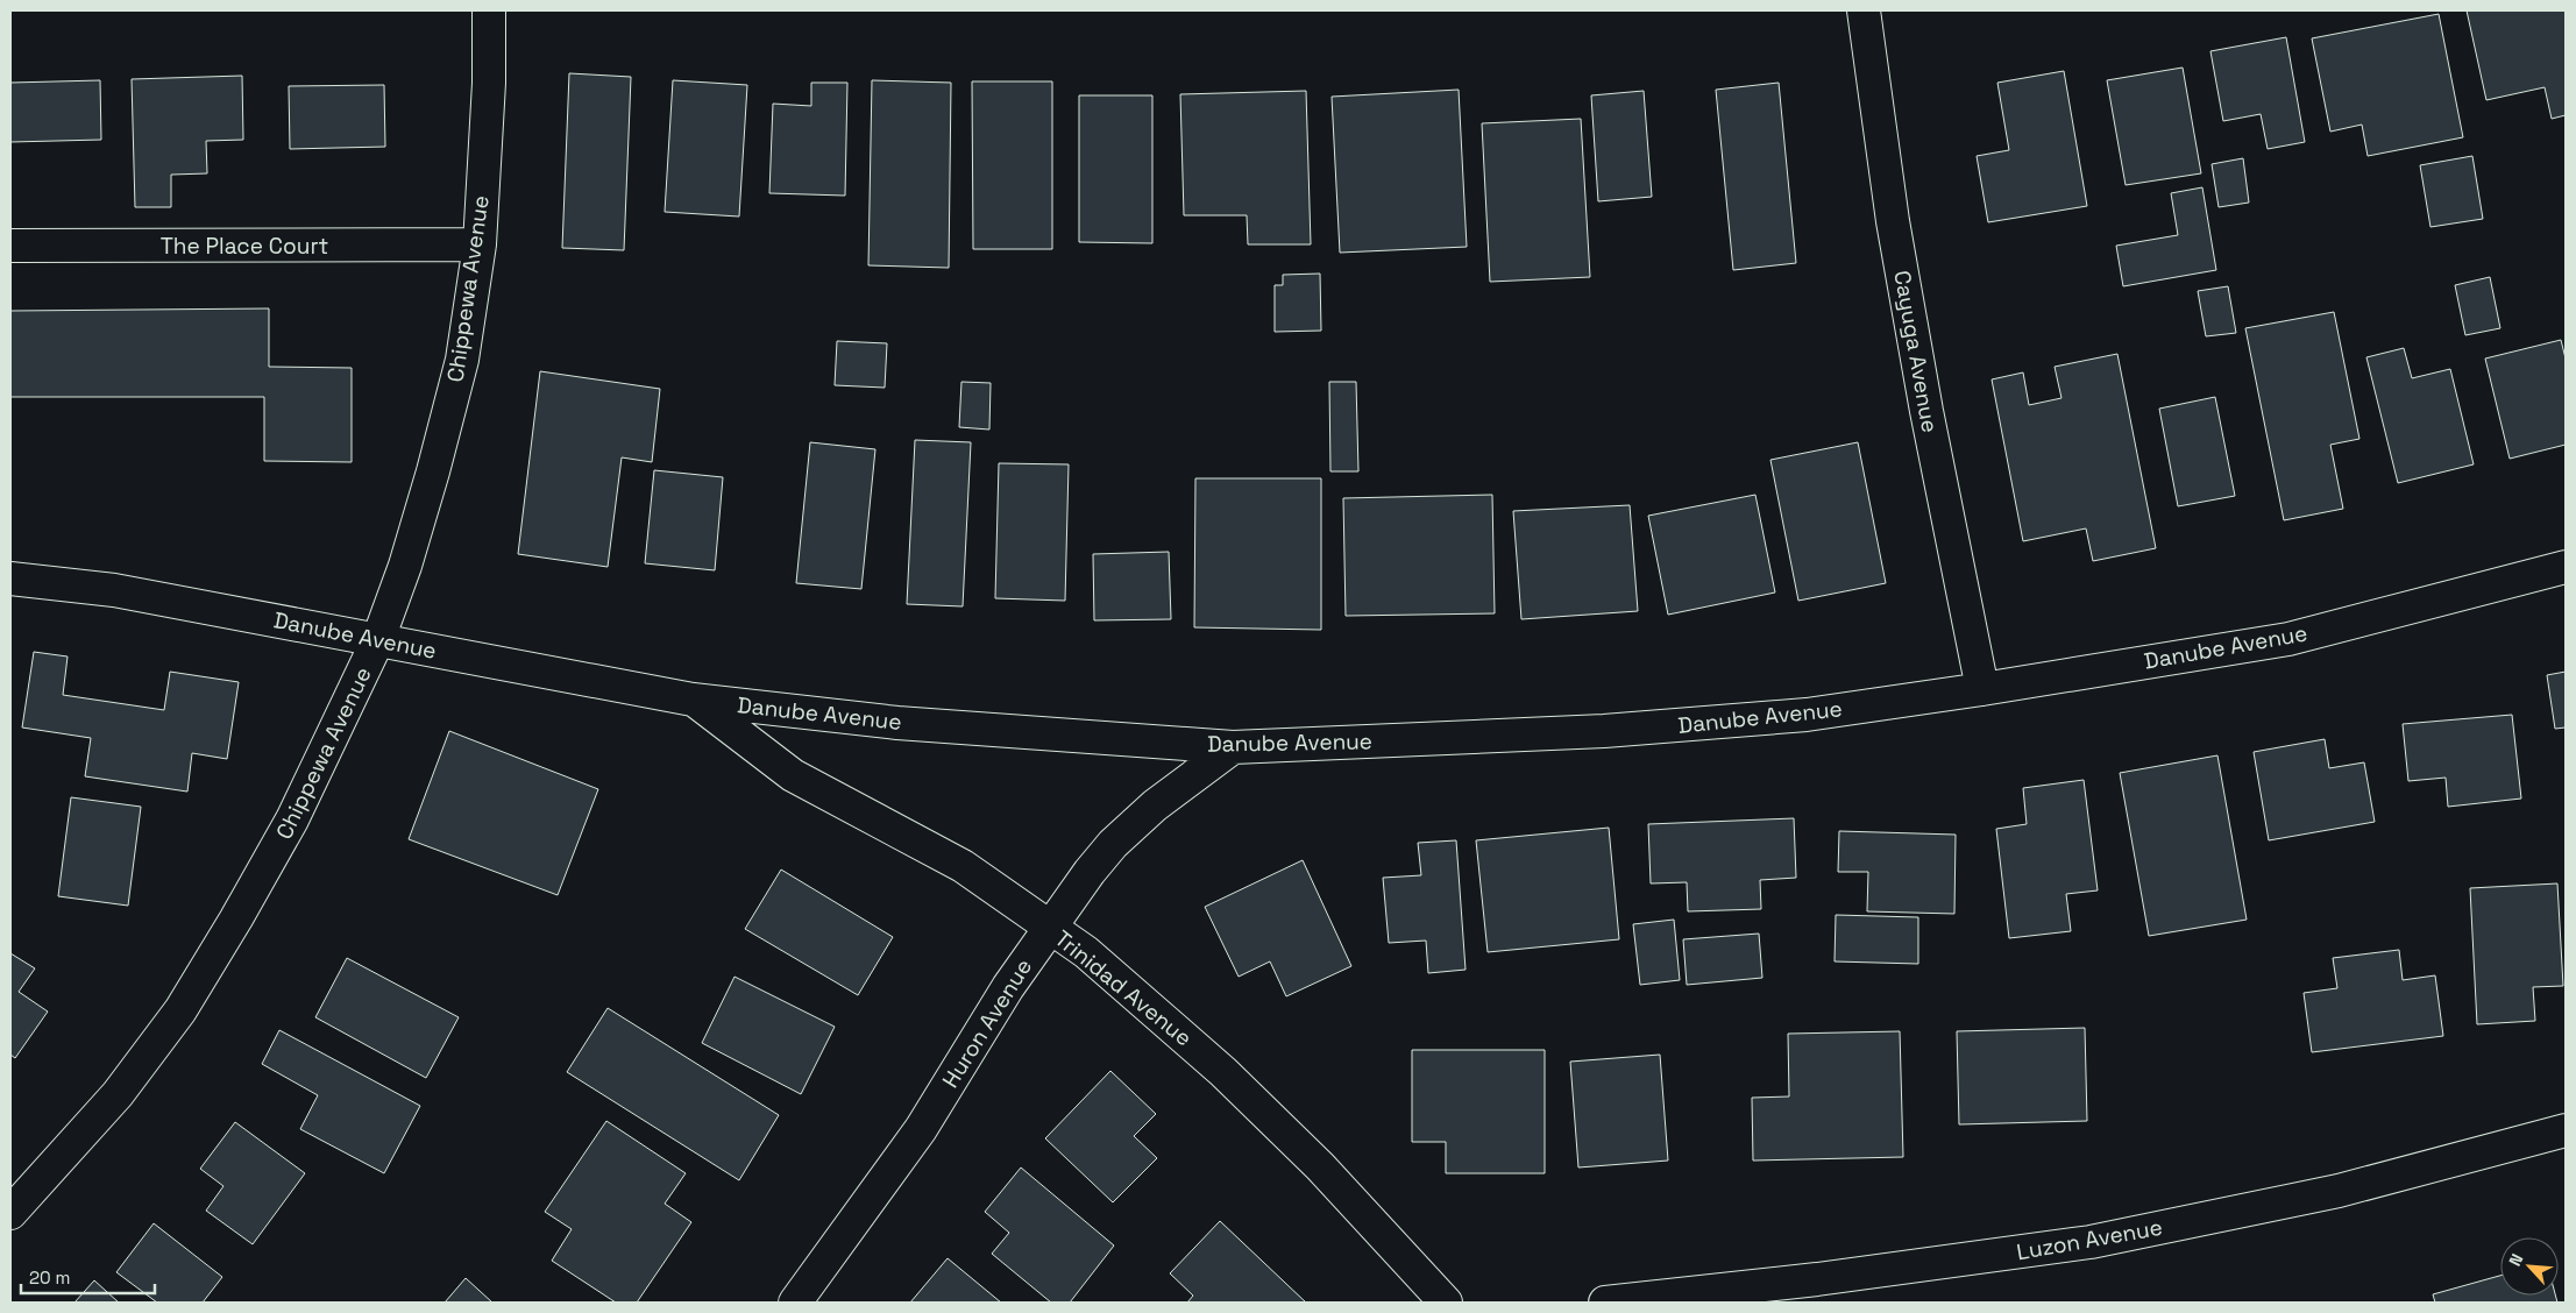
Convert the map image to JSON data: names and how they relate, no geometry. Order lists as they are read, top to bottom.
{
  "streets": {
    "street": [
      "The Place Court",
      "Chippewa Avenue",
      "Cayuga Avenue",
      "Danube Avenue",
      "Trinidad Avenue",
      "Huron Avenue",
      "Luzon Avenue"
    ]
  },
  "crossings": [
    ["The Place Court", "Chippewa Avenue"],
    ["Chippewa Avenue", "Danube Avenue"],
    ["Cayuga Avenue", "Danube Avenue"],
    ["Danube Avenue", "Trinidad Avenue"],
    ["Danube Avenue", "Huron Avenue"],
    ["Trinidad Avenue", "Huron Avenue"]
  ],
  "scale_bar": "20 m",
  "north": "top left"
}
